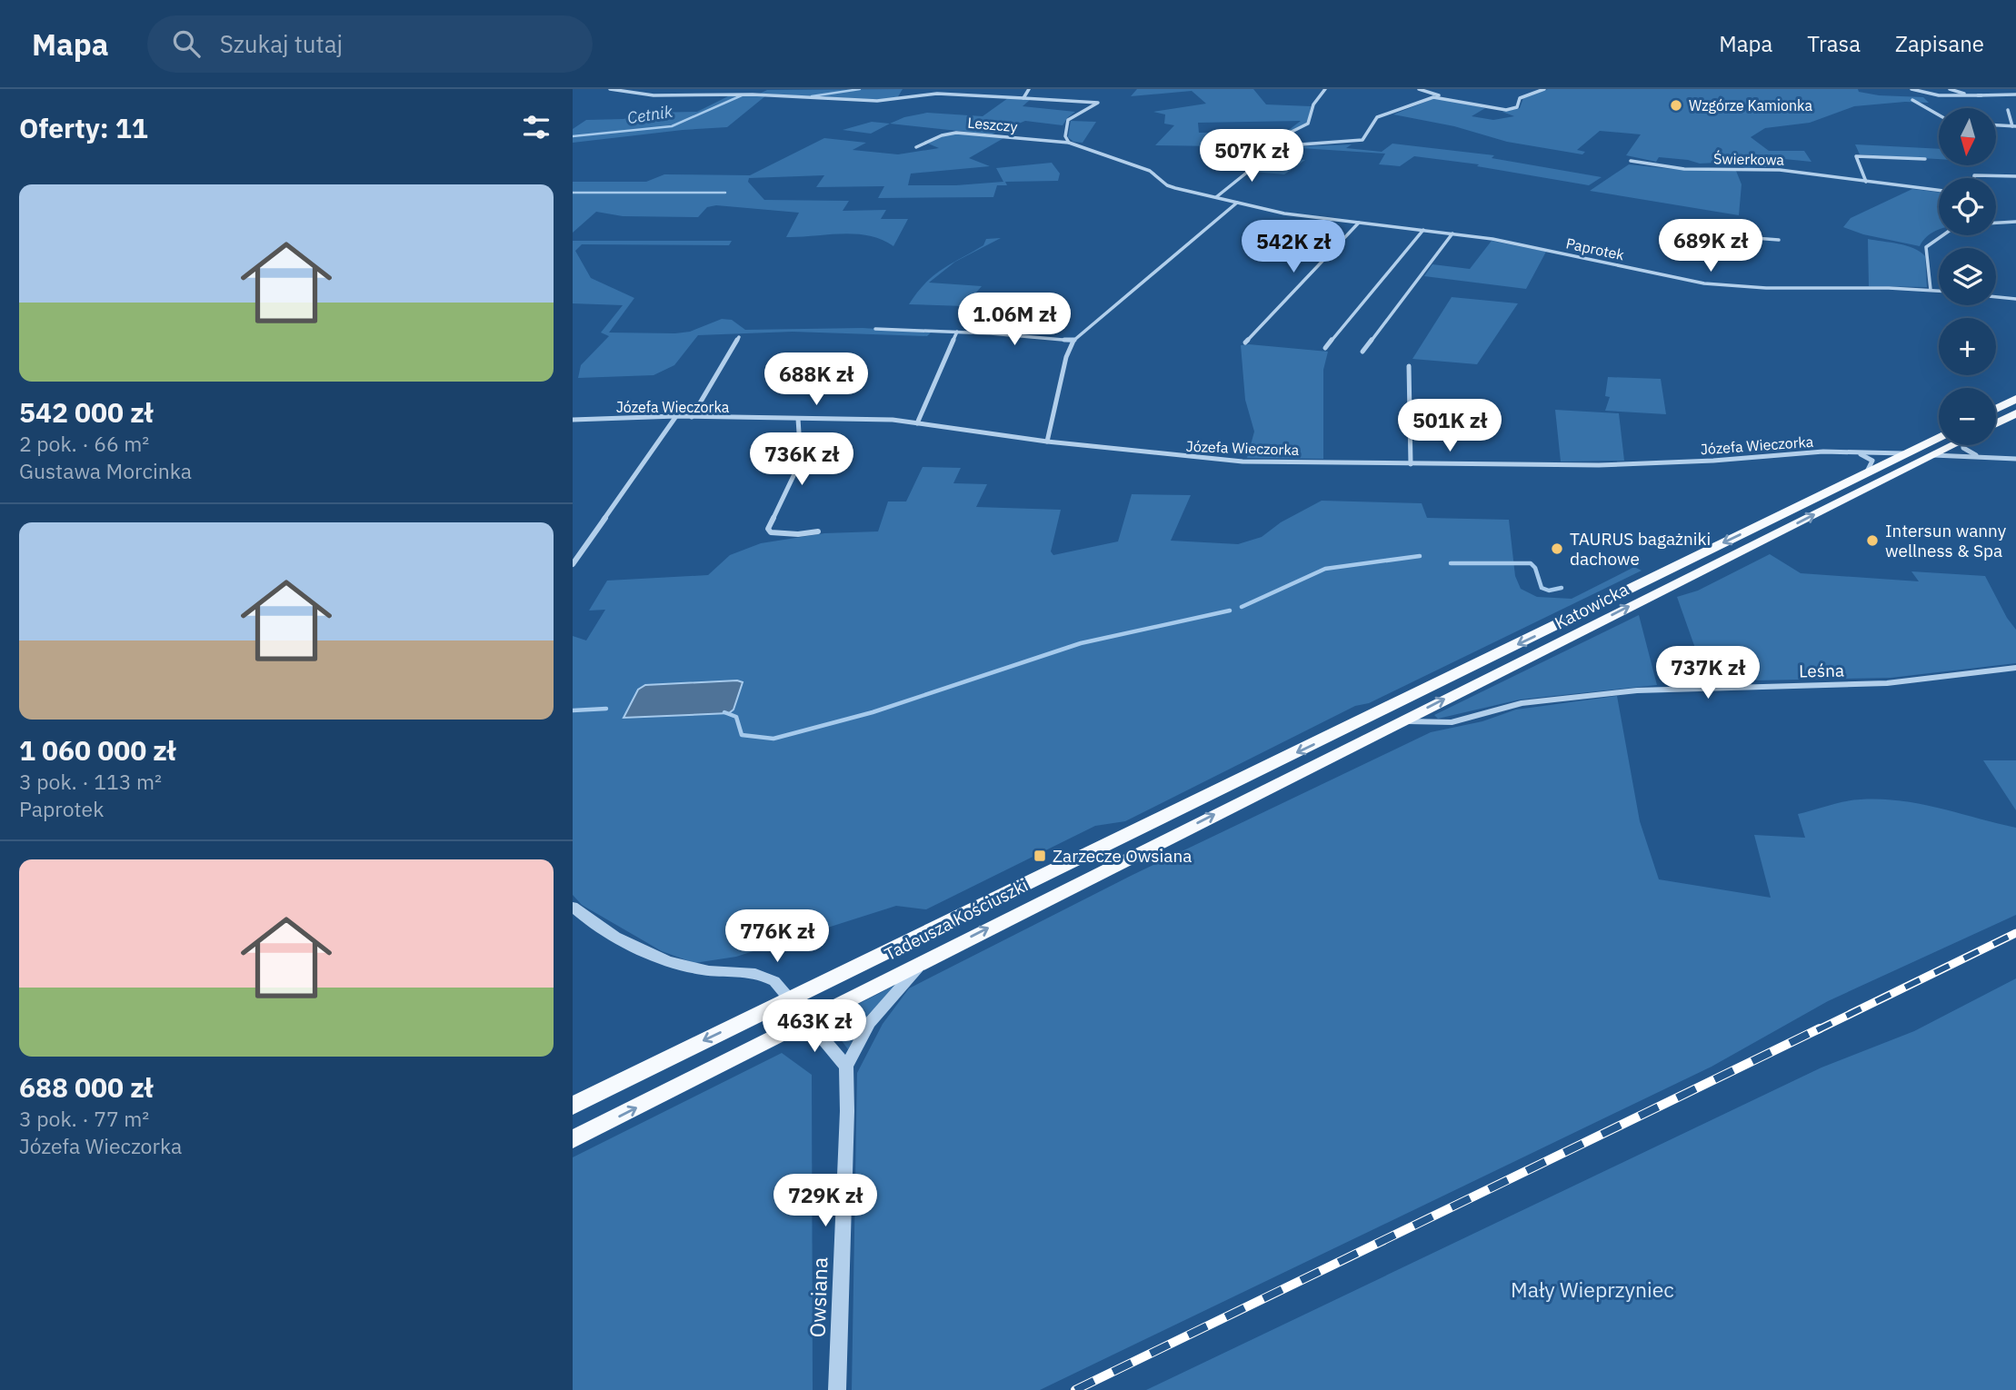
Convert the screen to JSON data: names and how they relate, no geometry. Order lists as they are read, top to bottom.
{
  "streets": {
    "main road": ["Katowicka", "Tadeusza Kościuszki"],
    "street": [
      "Leszczy",
      "Świerkowa",
      "Paprotek",
      "Józefa Wieczorka",
      "Leśna",
      "Owsiana"
    ]
  },
  "crossings": [
    ["Leszczy", "Paprotek"],
    ["Józefa Wieczorka", "Katowicka"],
    ["Katowicka", "Leśna"],
    ["Katowicka", "Tadeusza Kościuszki"]
  ],
  "water": ["Cetnik"],
  "parks": ["Mały Wieprzyniec"],
  "places": {
    "other": ["Wzgórze Kamionka", "Intersun wanny wellness & Spa", "TAURUS bagażniki dachowe"],
    "transit": ["Zarzecze Owsiana"]
  },
  "north": "bottom",
  "page": {
    "header": "Mapa",
    "search": "Szukaj tutaj",
    "nav": ["Mapa", "Trasa", "Zapisane"],
    "heading": "Oferty: 11",
    "map_buttons": ["+", "−"],
    "price": [
      "507K zł",
      "689K zł",
      "542K zł",
      "1.06M zł",
      "688K zł",
      "501K zł",
      "736K zł",
      "737K zł",
      "776K zł",
      "463K zł",
      "729K zł"
    ],
    "list": [
      {
        "name": "542 000 zł",
        "note": "2 pok. · 66 m² · Gustawa Morcinka"
      },
      {
        "name": "1 060 000 zł",
        "note": "3 pok. · 113 m² · Paprotek"
      },
      {
        "name": "688 000 zł",
        "note": "3 pok. · 77 m² · Józefa Wieczorka"
      }
    ]
  }
}
